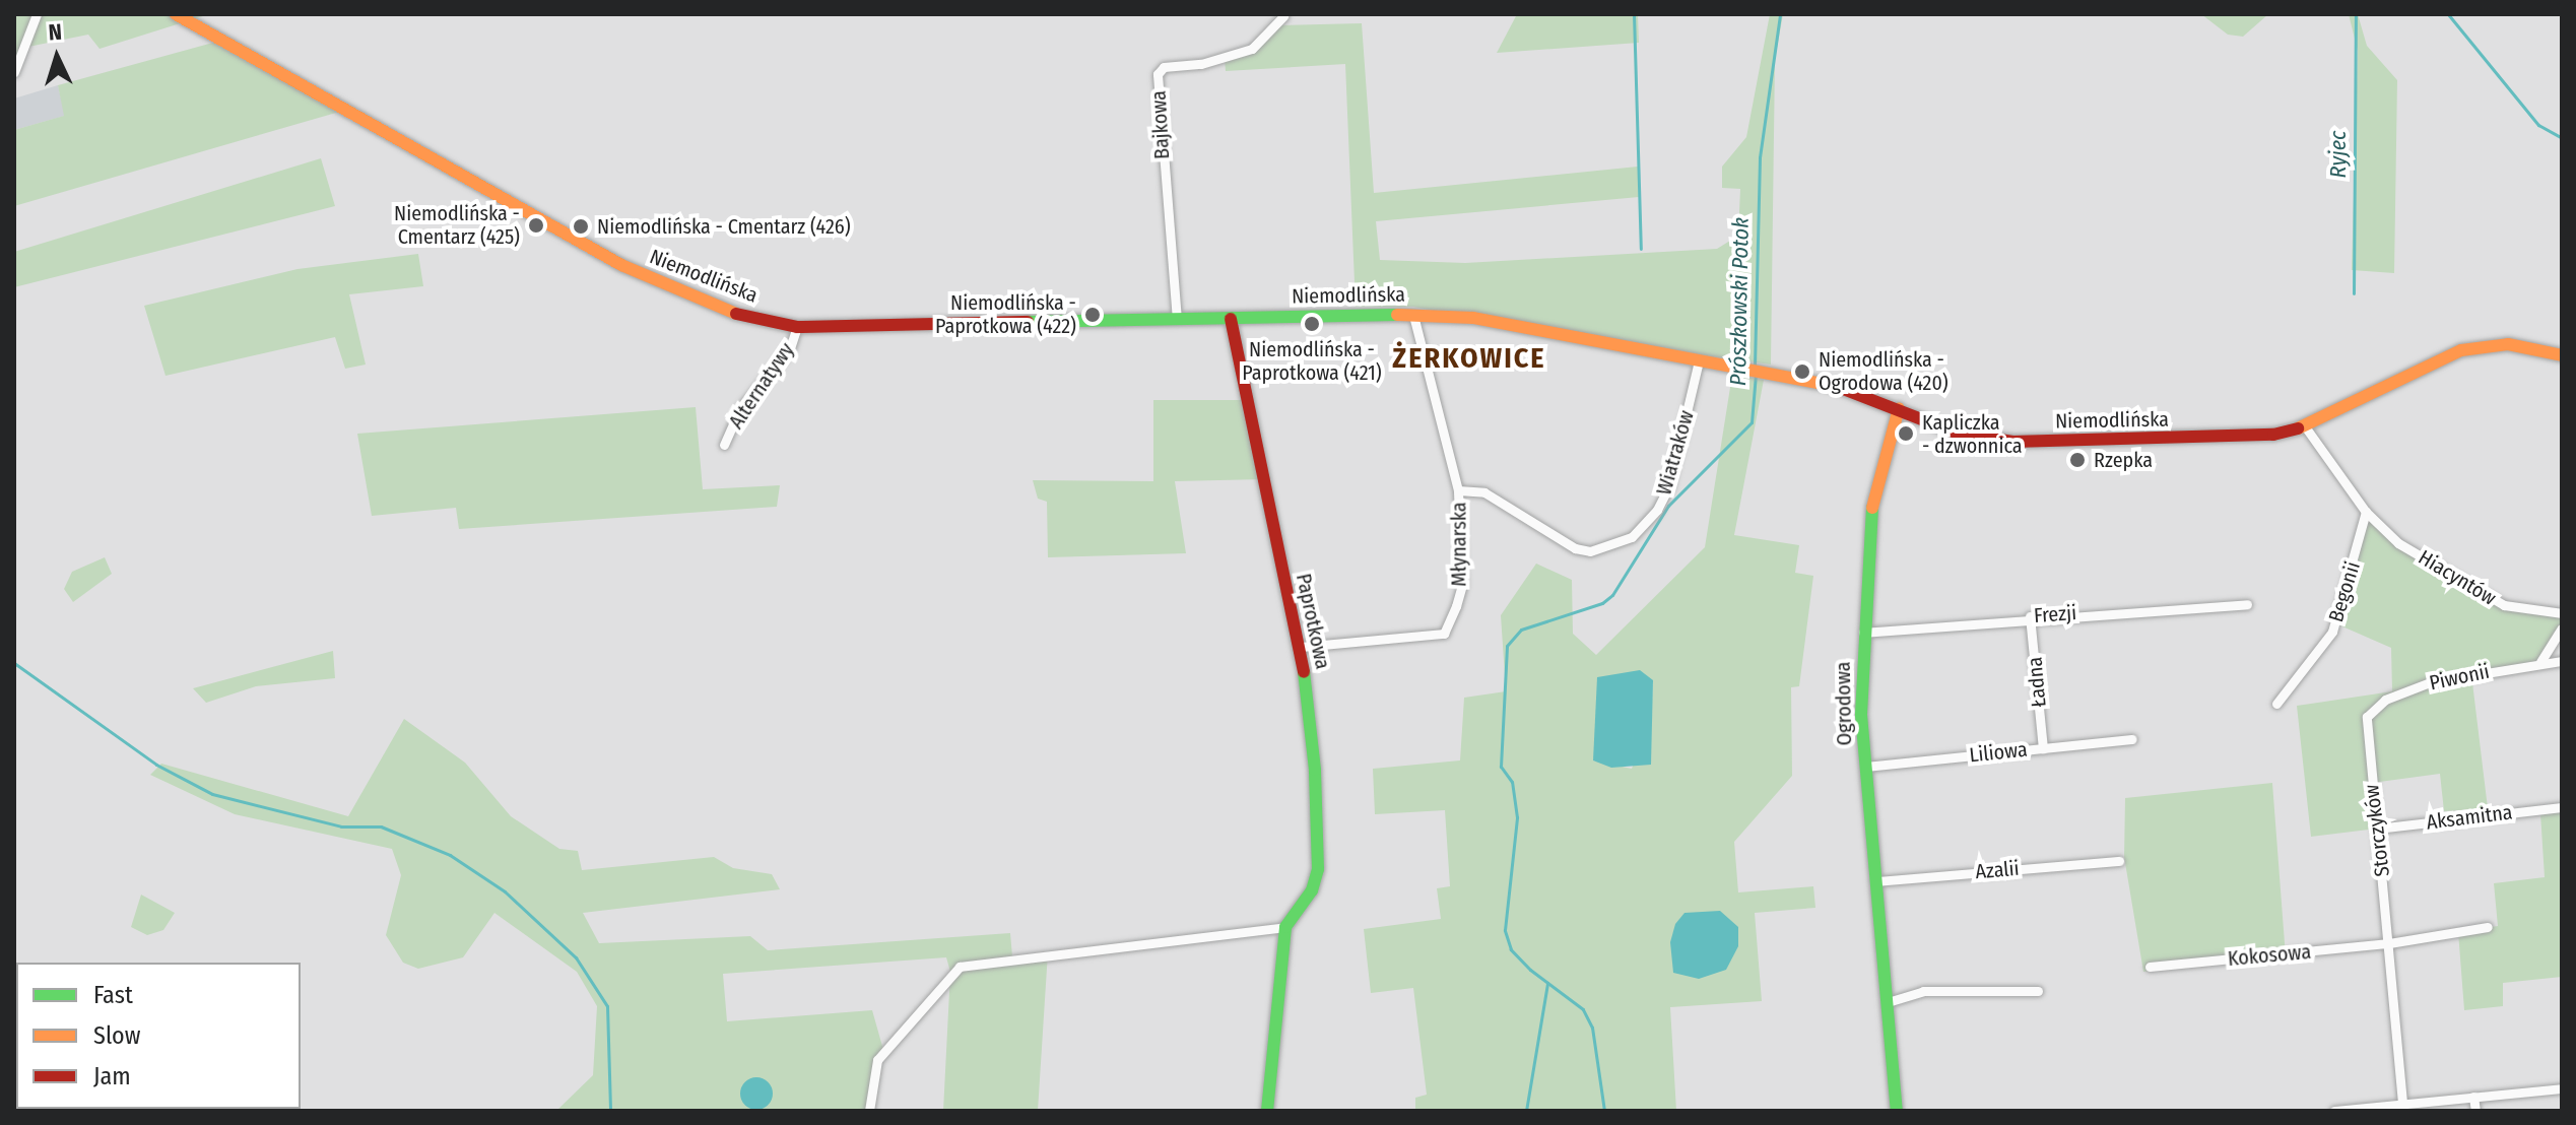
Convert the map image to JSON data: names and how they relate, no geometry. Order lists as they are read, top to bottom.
{
  "streets": {
    "main road": ["Niemodlińska", "Paprotkowa", "Ogrodowa"],
    "street": [
      "Bajkowa",
      "Alternatywy",
      "Wiatraków",
      "Młynarska",
      "Hiacyntów",
      "Begonii",
      "Frezji",
      "Piwonii",
      "Ładna",
      "Liliowa",
      "Aksamitna",
      "Storczyków",
      "Azalii",
      "Kokosowa"
    ]
  },
  "crossings": [
    ["Bajkowa", "Niemodlińska"],
    ["Niemodlińska", "Alternatywy"],
    ["Niemodlińska", "Wiatraków"],
    ["Niemodlińska", "Młynarska"],
    ["Niemodlińska", "Hiacyntów"],
    ["Niemodlińska", "Paprotkowa"],
    ["Niemodlińska", "Ogrodowa"],
    ["Wiatraków", "Młynarska"],
    ["Młynarska", "Paprotkowa"],
    ["Hiacyntów", "Begonii"],
    ["Frezji", "Ładna"],
    ["Frezji", "Ogrodowa"],
    ["Piwonii", "Storczyków"],
    ["Ładna", "Liliowa"],
    ["Ogrodowa", "Liliowa"],
    ["Ogrodowa", "Azalii"],
    ["Aksamitna", "Storczyków"],
    ["Storczyków", "Kokosowa"]
  ],
  "districts": ["ŻERKOWICE"],
  "water": ["Ryjec", "Prószkowski Potok"],
  "places": [
    "Niemodlińska - Cmentarz (425)",
    "Niemodlińska - Cmentarz (426)",
    "Niemodlińska - Paprotkowa (422)",
    "Niemodlińska - Paprotkowa (421)",
    "Niemodlińska - Ogrodowa (420)",
    "Kapliczka - dzwonnica",
    "Rzepka"
  ],
  "legend": ["Fast", "Slow", "Jam"],
  "north": "top"
}
